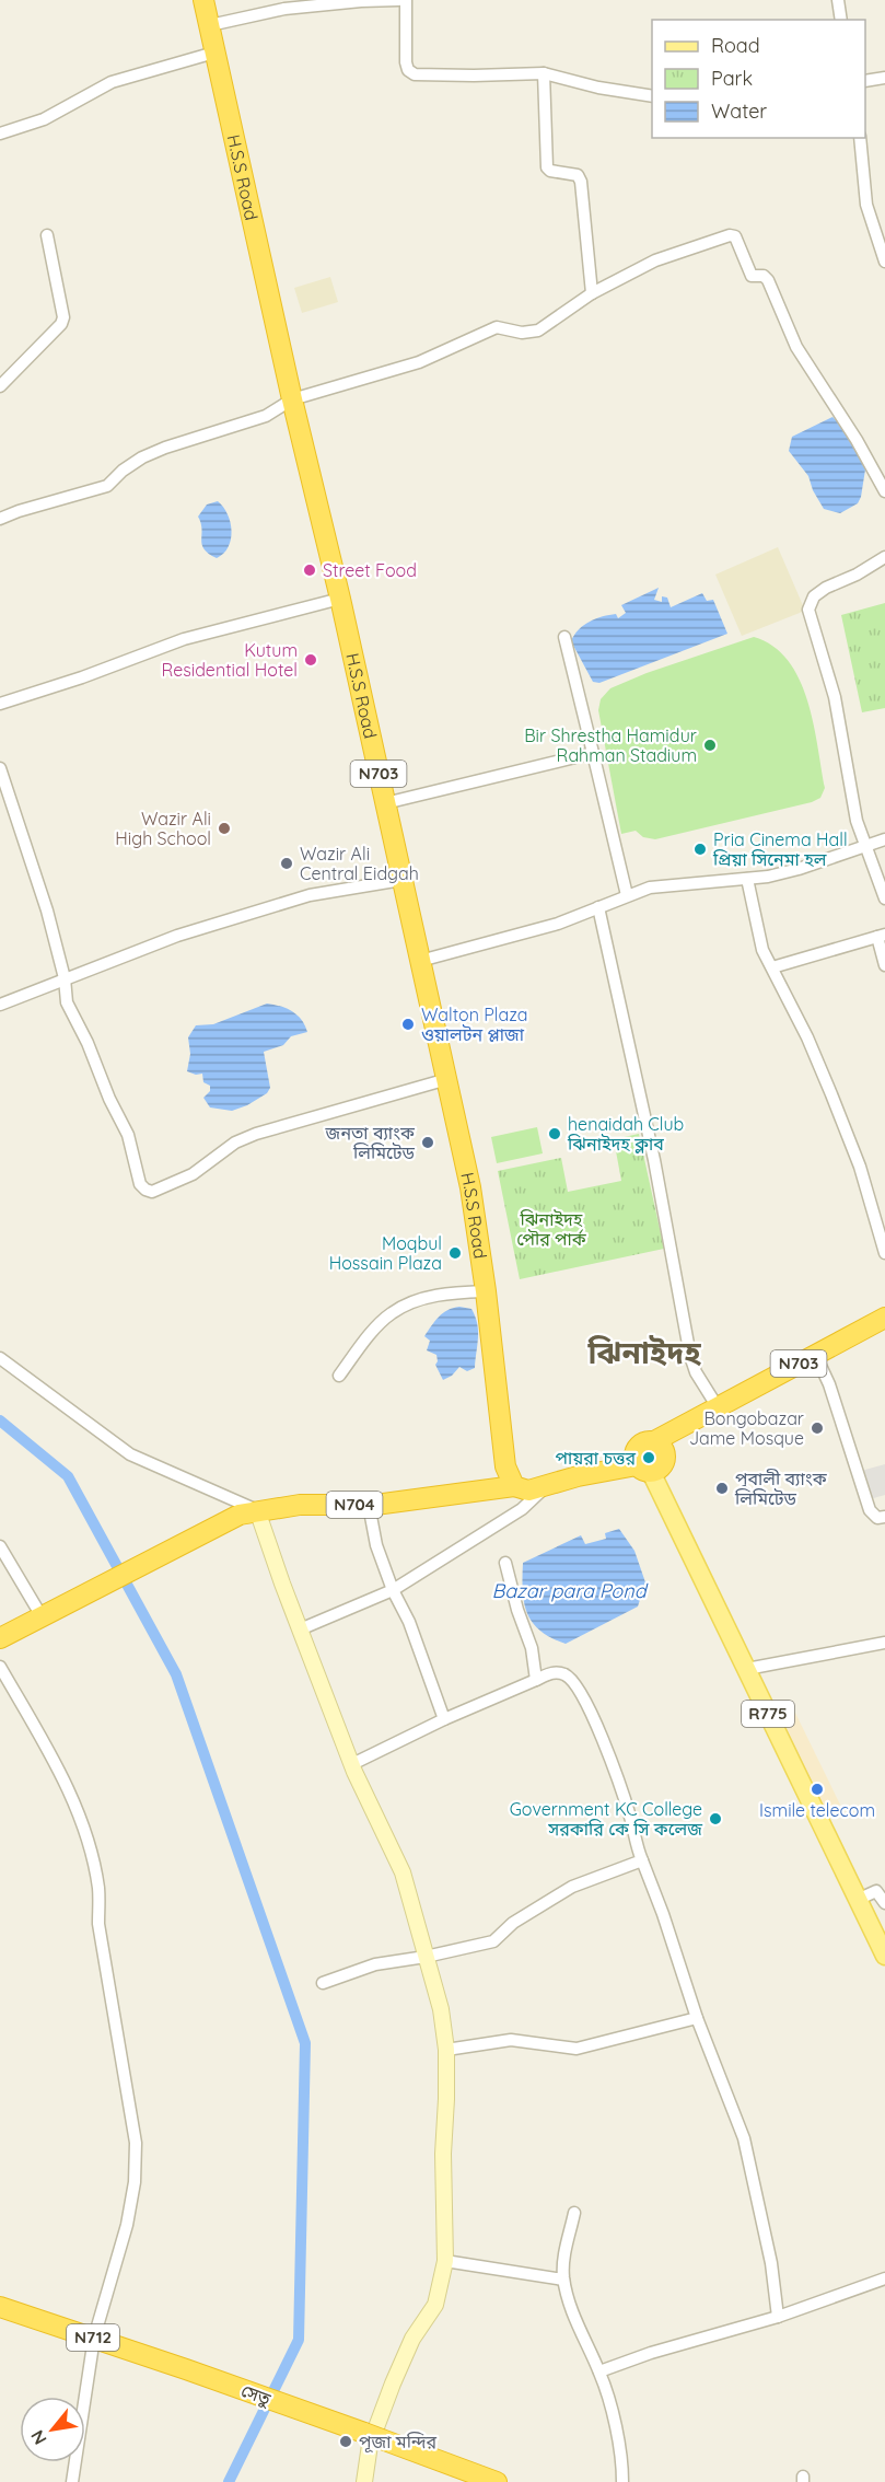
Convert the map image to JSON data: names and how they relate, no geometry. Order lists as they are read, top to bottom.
{
  "streets": {
    "highway": [
      "H.S.S Road",
      "N703",
      "N704",
      "N712",
      "সেতু"
    ],
    "main road": ["R775"]
  },
  "crossings": [
    ["H.S.S Road", "N703"],
    ["H.S.S Road", "N704"],
    ["N703", "N704"],
    ["N703", "R775"],
    ["N712", "সেতু"]
  ],
  "districts": ["ঝিনাইদহ"],
  "water": ["Bazar para Pond"],
  "parks": ["ঝিনাইদহ পৌর পার্ক"],
  "places": [
    "Street Food",
    "Kutum Residential Hotel",
    "Bir Shrestha Hamidur Rahman Stadium",
    "Wazir Ali High School",
    "Pria Cinema Hall প্রিয়া সিনেমা হল",
    "Wazir Ali Central Eidgah",
    "Walton Plaza ওয়ালটন প্লাজা",
    "henaidah Club ঝিনাইদহ ক্লাব",
    "জনতা ব্যাংক লিমিটেড",
    "Moqbul Hossain Plaza",
    "Bongobazar Jame Mosque",
    "পায়রা চত্তর",
    "পূবালী ব্যাংক লিমিটেড",
    "Ismile telecom",
    "Government KC College সরকারি কে সি কলেজ",
    "পূজা মন্দির"
  ],
  "legend": ["Road", "Park", "Water"],
  "north": "bottom left"
}
